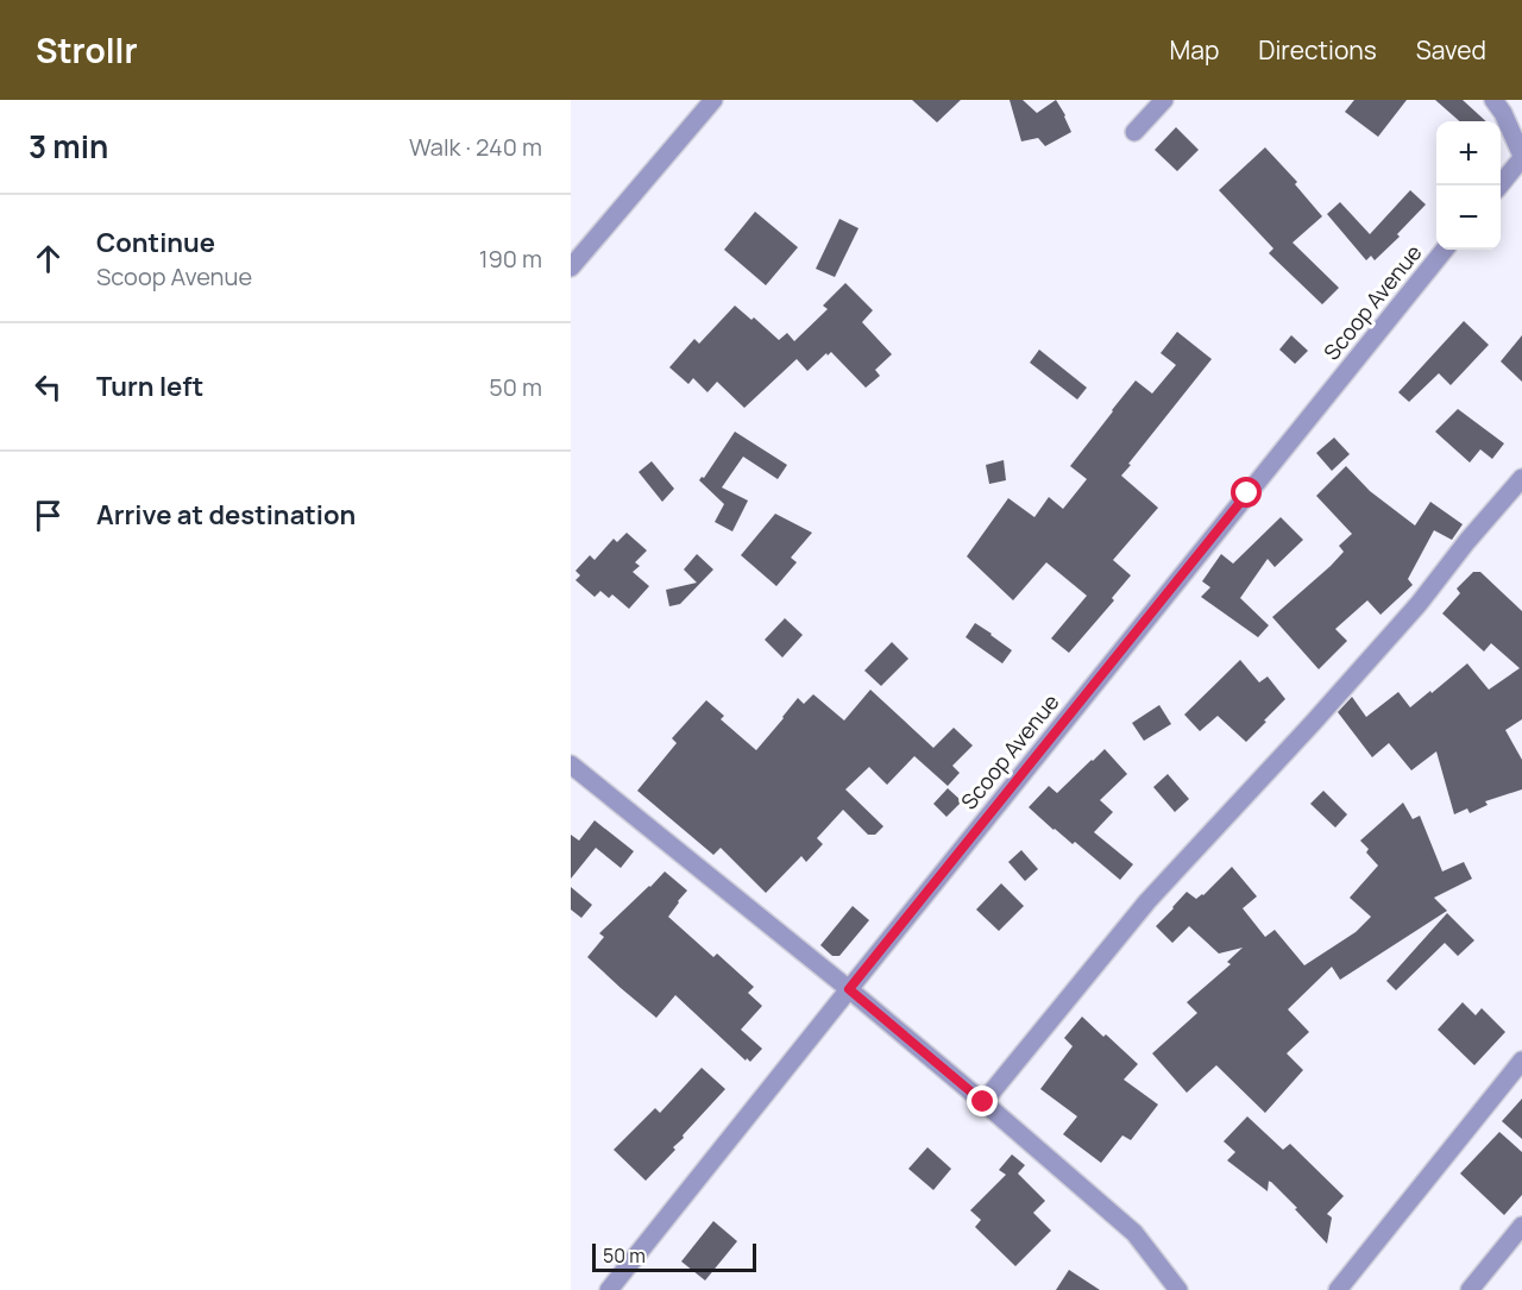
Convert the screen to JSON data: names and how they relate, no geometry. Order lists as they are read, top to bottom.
{
  "streets": {
    "street": ["Scoop Avenue"]
  },
  "scale_bar": "50 m",
  "page": {
    "header": "Strollr",
    "nav": ["Map", "Directions", "Saved"],
    "heading": ["3 min", "Walk · 240 m"],
    "map_buttons": ["+", "−"],
    "list": [
      ["Continue", "Scoop Avenue", "190 m"],
      ["Turn left", "50 m"],
      "Arrive at destination"
    ],
    "scale": "50 m"
  }
}
